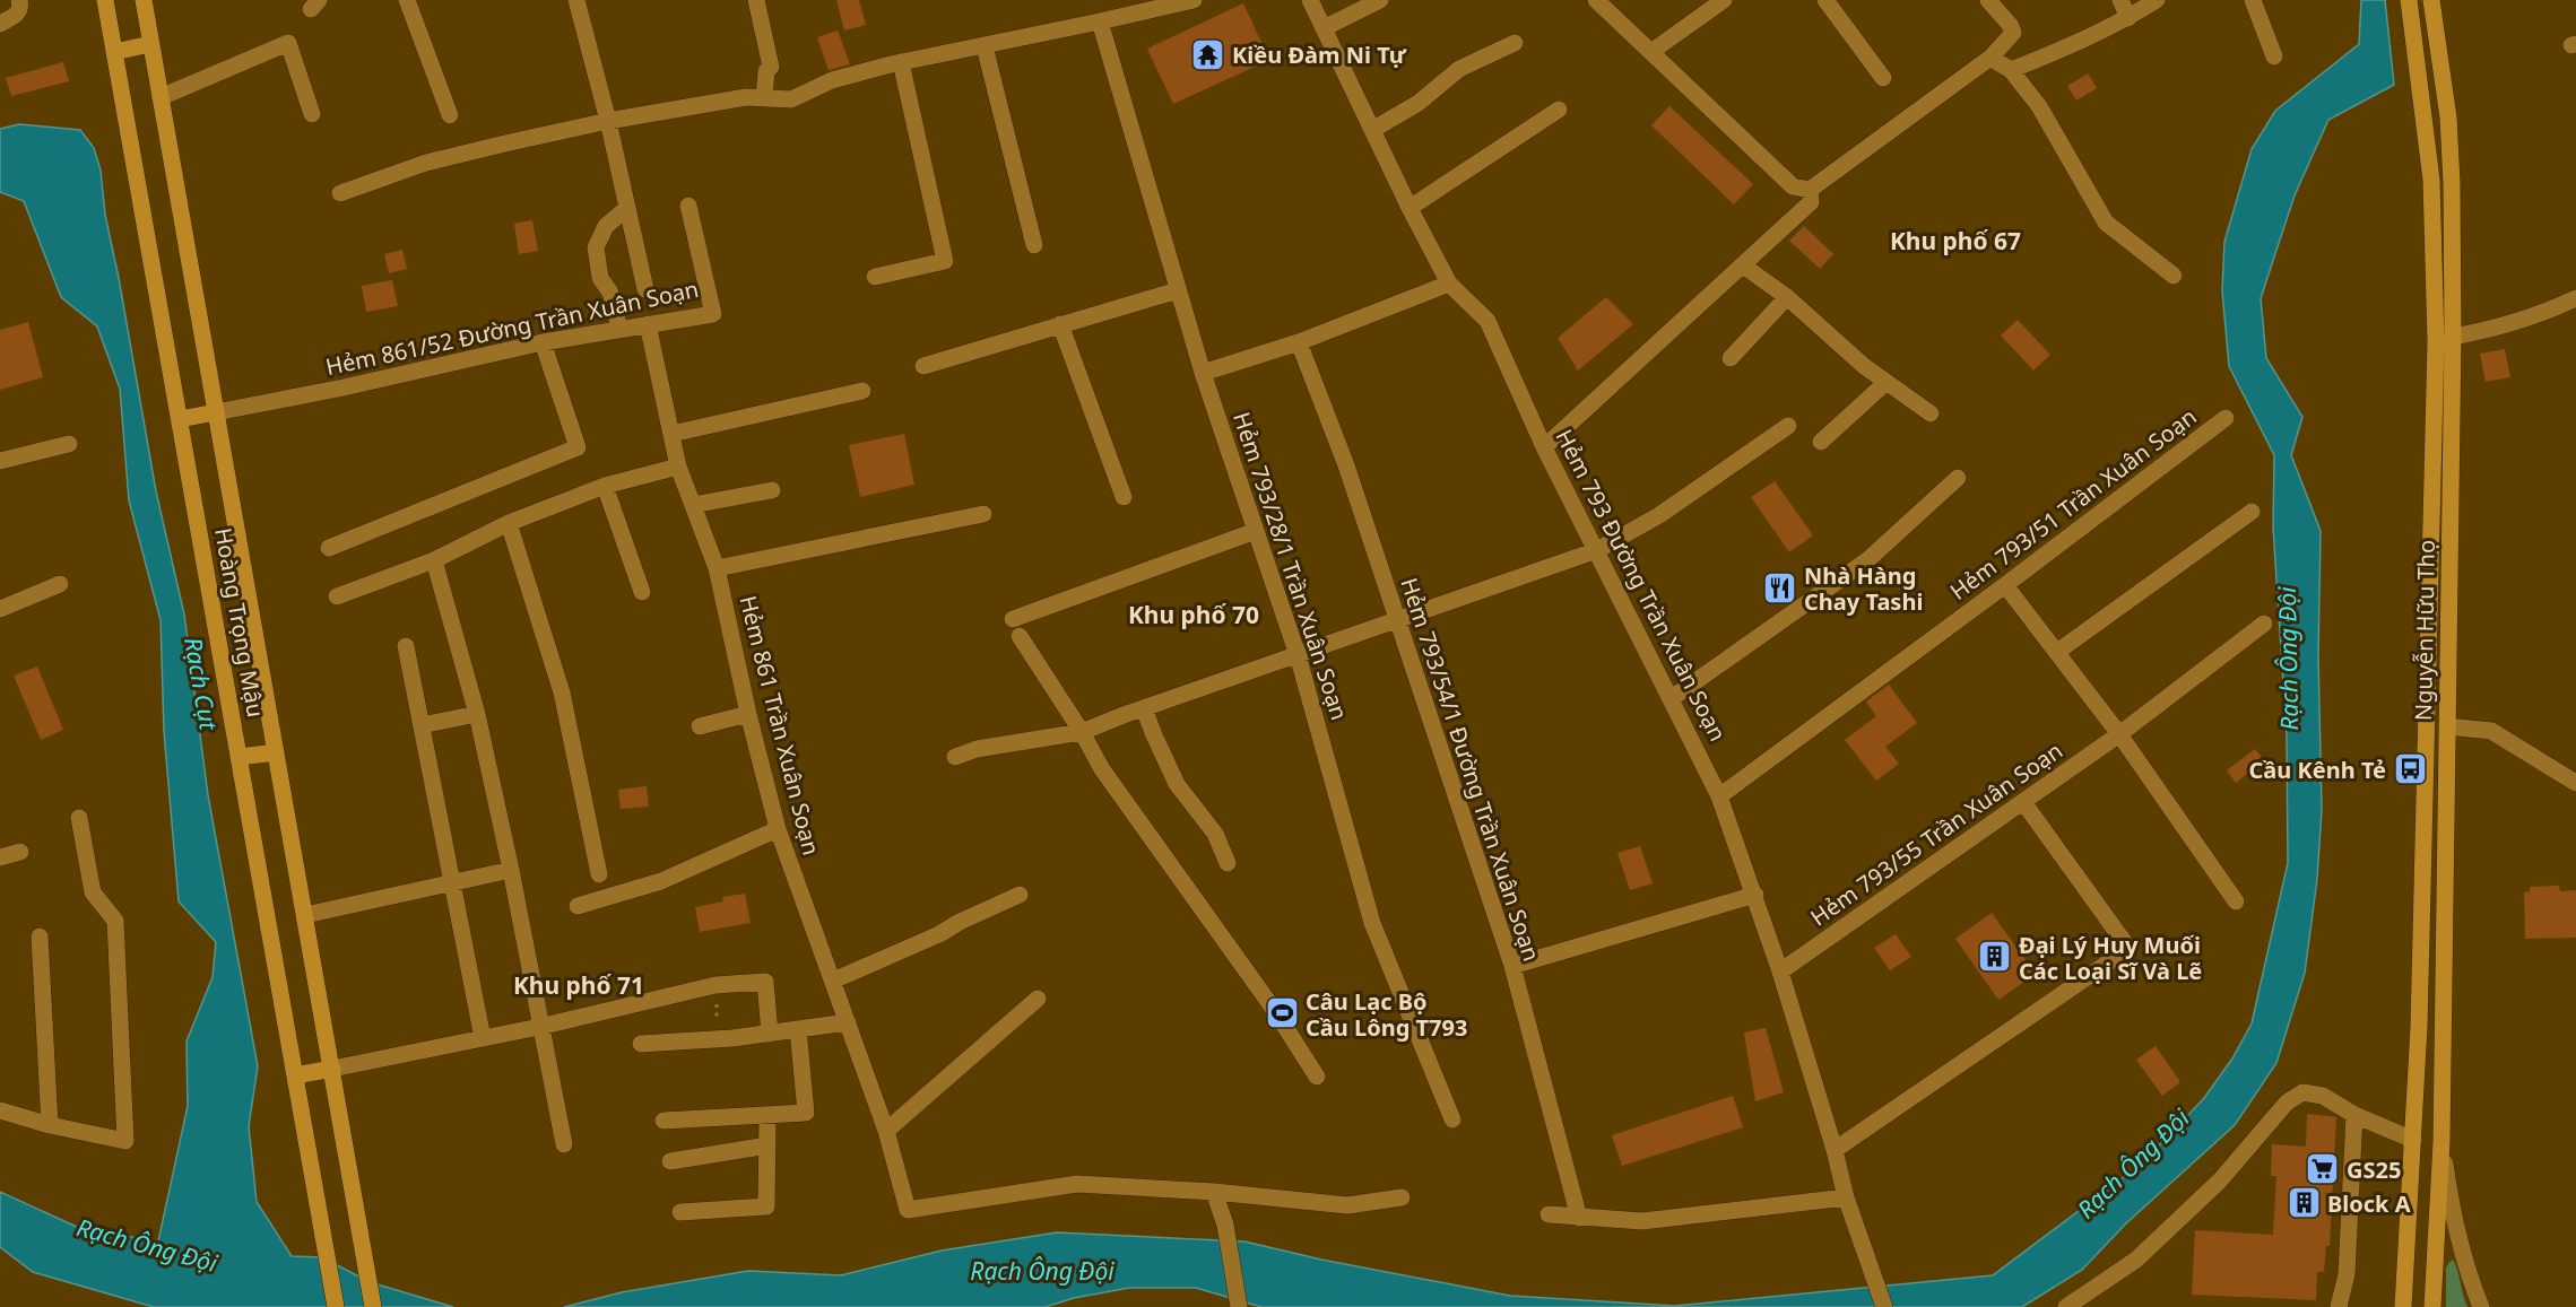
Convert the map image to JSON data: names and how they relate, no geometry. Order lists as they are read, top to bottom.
{
  "streets": {
    "main road": ["Hoàng Trọng Mậu", "Nguyễn Hữu Thọ"],
    "street": [
      "Hẻm 861/52 Đường Trần Xuân Soạn",
      "Hẻm 793/51 Trần Xuân Soạn",
      "Hẻm 793/28/1 Trần Xuân Soạn",
      "Hẻm 793 Đường Trần Xuân Soạn",
      "Hẻm 861 Trần Xuân Soạn",
      "Hẻm 793/54/1 Đường Trần Xuân Soạn",
      "Hẻm 793/55 Trần Xuân Soạn"
    ]
  },
  "crossings": [
    ["Hẻm 861/52 Đường Trần Xuân Soạn", "Hoàng Trọng Mậu"],
    ["Hẻm 861/52 Đường Trần Xuân Soạn", "Hẻm 861 Trần Xuân Soạn"],
    ["Hẻm 793/51 Trần Xuân Soạn", "Hẻm 793 Đường Trần Xuân Soạn"],
    ["Hẻm 793 Đường Trần Xuân Soạn", "Hẻm 793/55 Trần Xuân Soạn"]
  ],
  "districts": ["Khu phố 67", "Khu phố 70", "Khu phố 71"],
  "water": ["Rạch Ông Đội", "Rạch Cụt"],
  "places": {
    "temple": ["Kiều Đàm Ni Tự"],
    "restaurant": ["Nhà Hàng Chay Tashi"],
    "bus stop": ["Cầu Kênh Tẻ"],
    "building": ["Đại Lý Huy Muối Các Loại Sĩ Và Lẽ", "Block A"],
    "sports": ["Câu Lạc Bộ Cầu Lông T793"],
    "supermarket": ["GS25"]
  }
}
